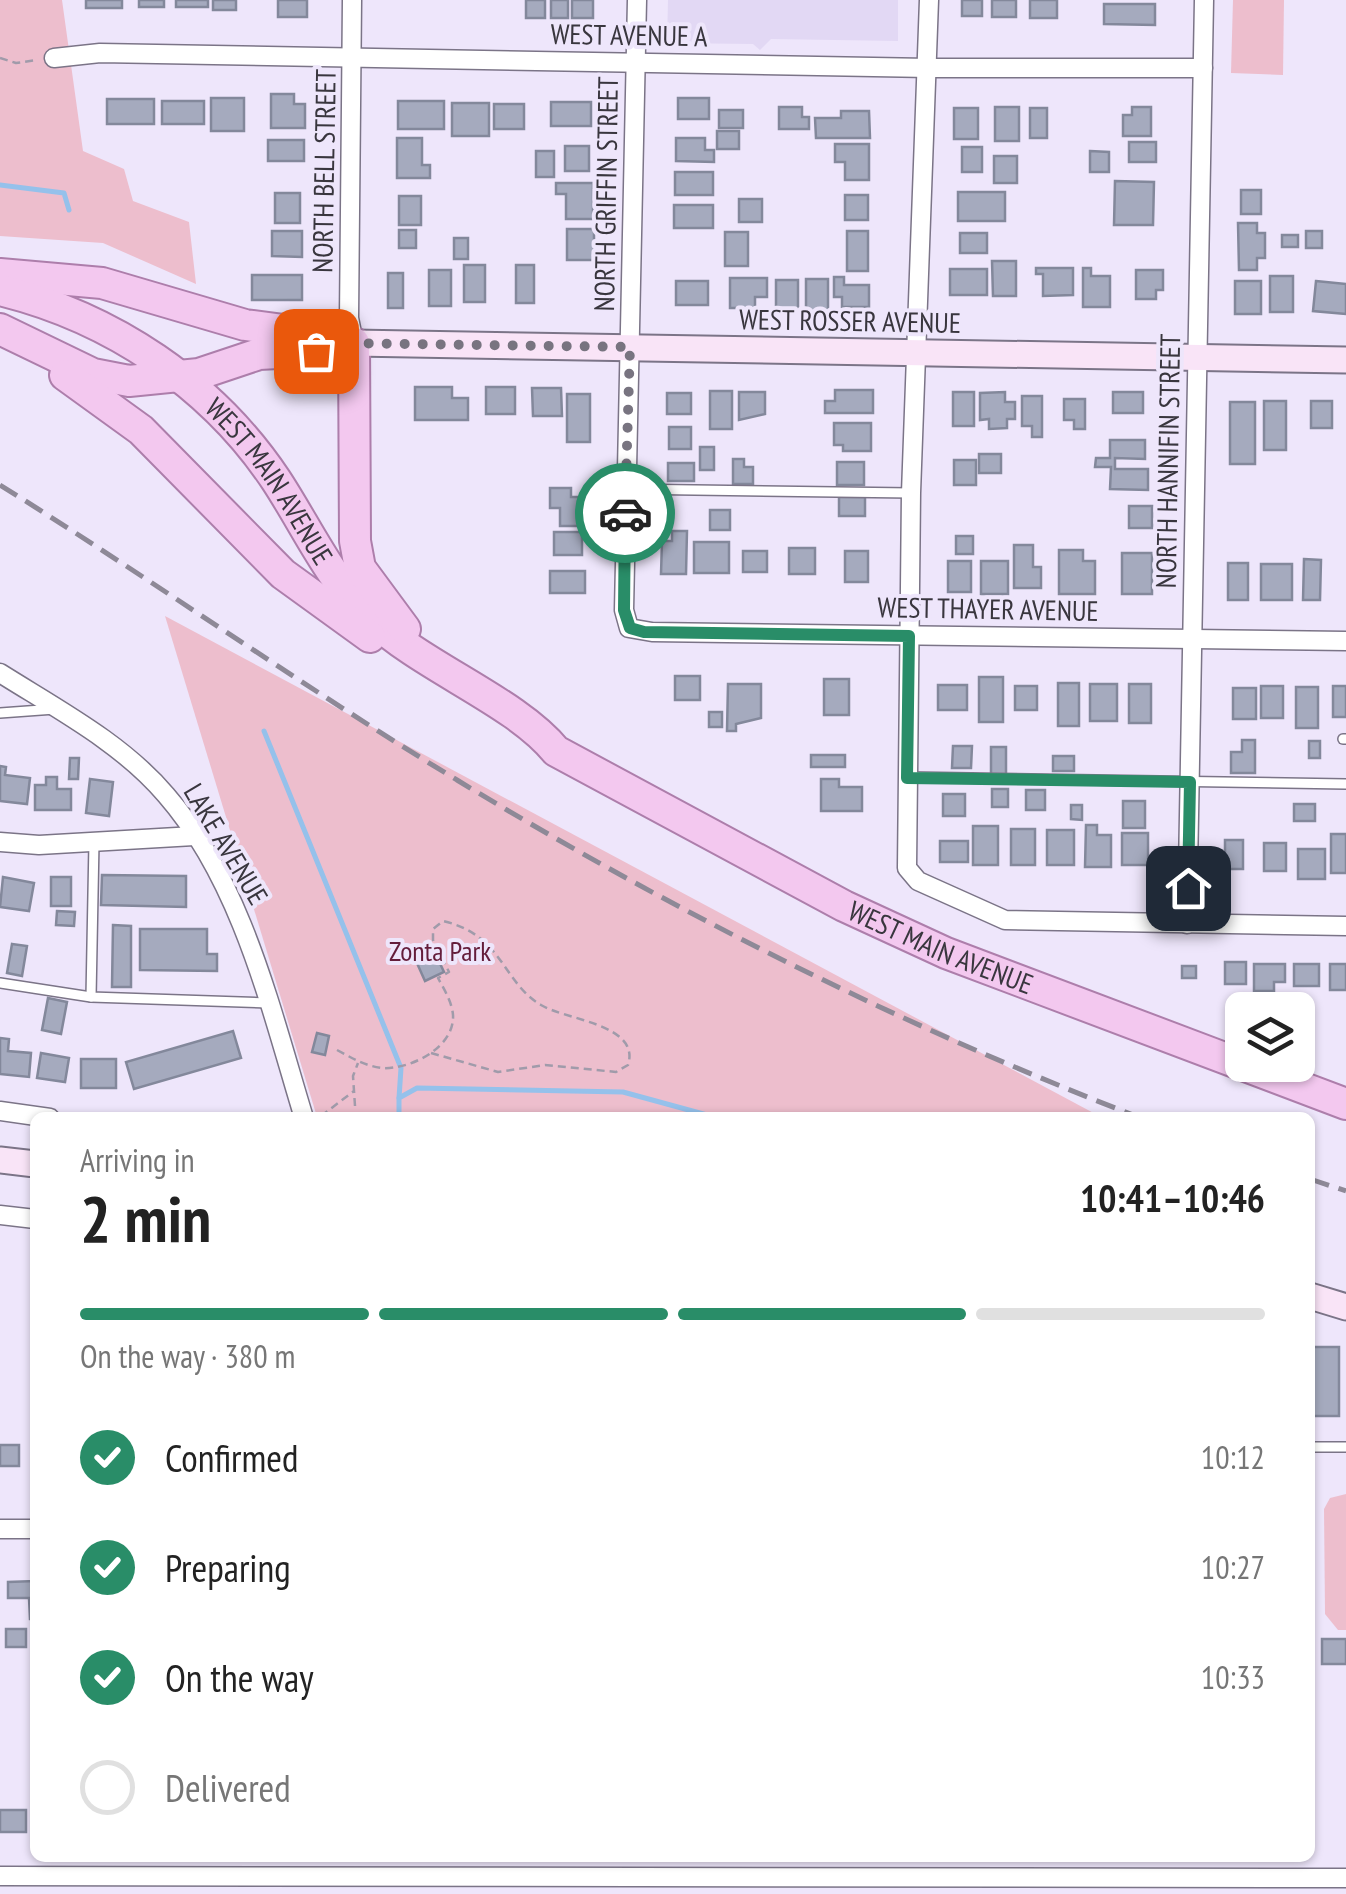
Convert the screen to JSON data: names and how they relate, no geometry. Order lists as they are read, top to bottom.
{
  "streets": {
    "main road": ["WEST MAIN AVENUE"],
    "street": [
      "WEST AVENUE A",
      "NORTH BELL STREET",
      "NORTH GRIFFIN STREET",
      "WEST ROSSER AVENUE",
      "NORTH HANNIFIN STREET",
      "WEST THAYER AVENUE",
      "LAKE AVENUE"
    ]
  },
  "crossings": [
    ["WEST AVENUE A", "NORTH BELL STREET"],
    ["WEST AVENUE A", "NORTH GRIFFIN STREET"],
    ["WEST AVENUE A", "NORTH HANNIFIN STREET"],
    ["NORTH BELL STREET", "WEST ROSSER AVENUE"],
    ["NORTH GRIFFIN STREET", "WEST ROSSER AVENUE"],
    ["NORTH GRIFFIN STREET", "WEST THAYER AVENUE"],
    ["WEST ROSSER AVENUE", "NORTH HANNIFIN STREET"],
    ["NORTH HANNIFIN STREET", "WEST THAYER AVENUE"]
  ],
  "parks": ["Zonta Park"],
  "page": {
    "heading": ["2 min", "Arriving in", "10:41–10:46"],
    "bar": "On the way · 380 m",
    "list": [
      ["Confirmed", "10:12"],
      ["Preparing", "10:27"],
      ["On the way", "10:33"],
      "Delivered"
    ]
  }
}
